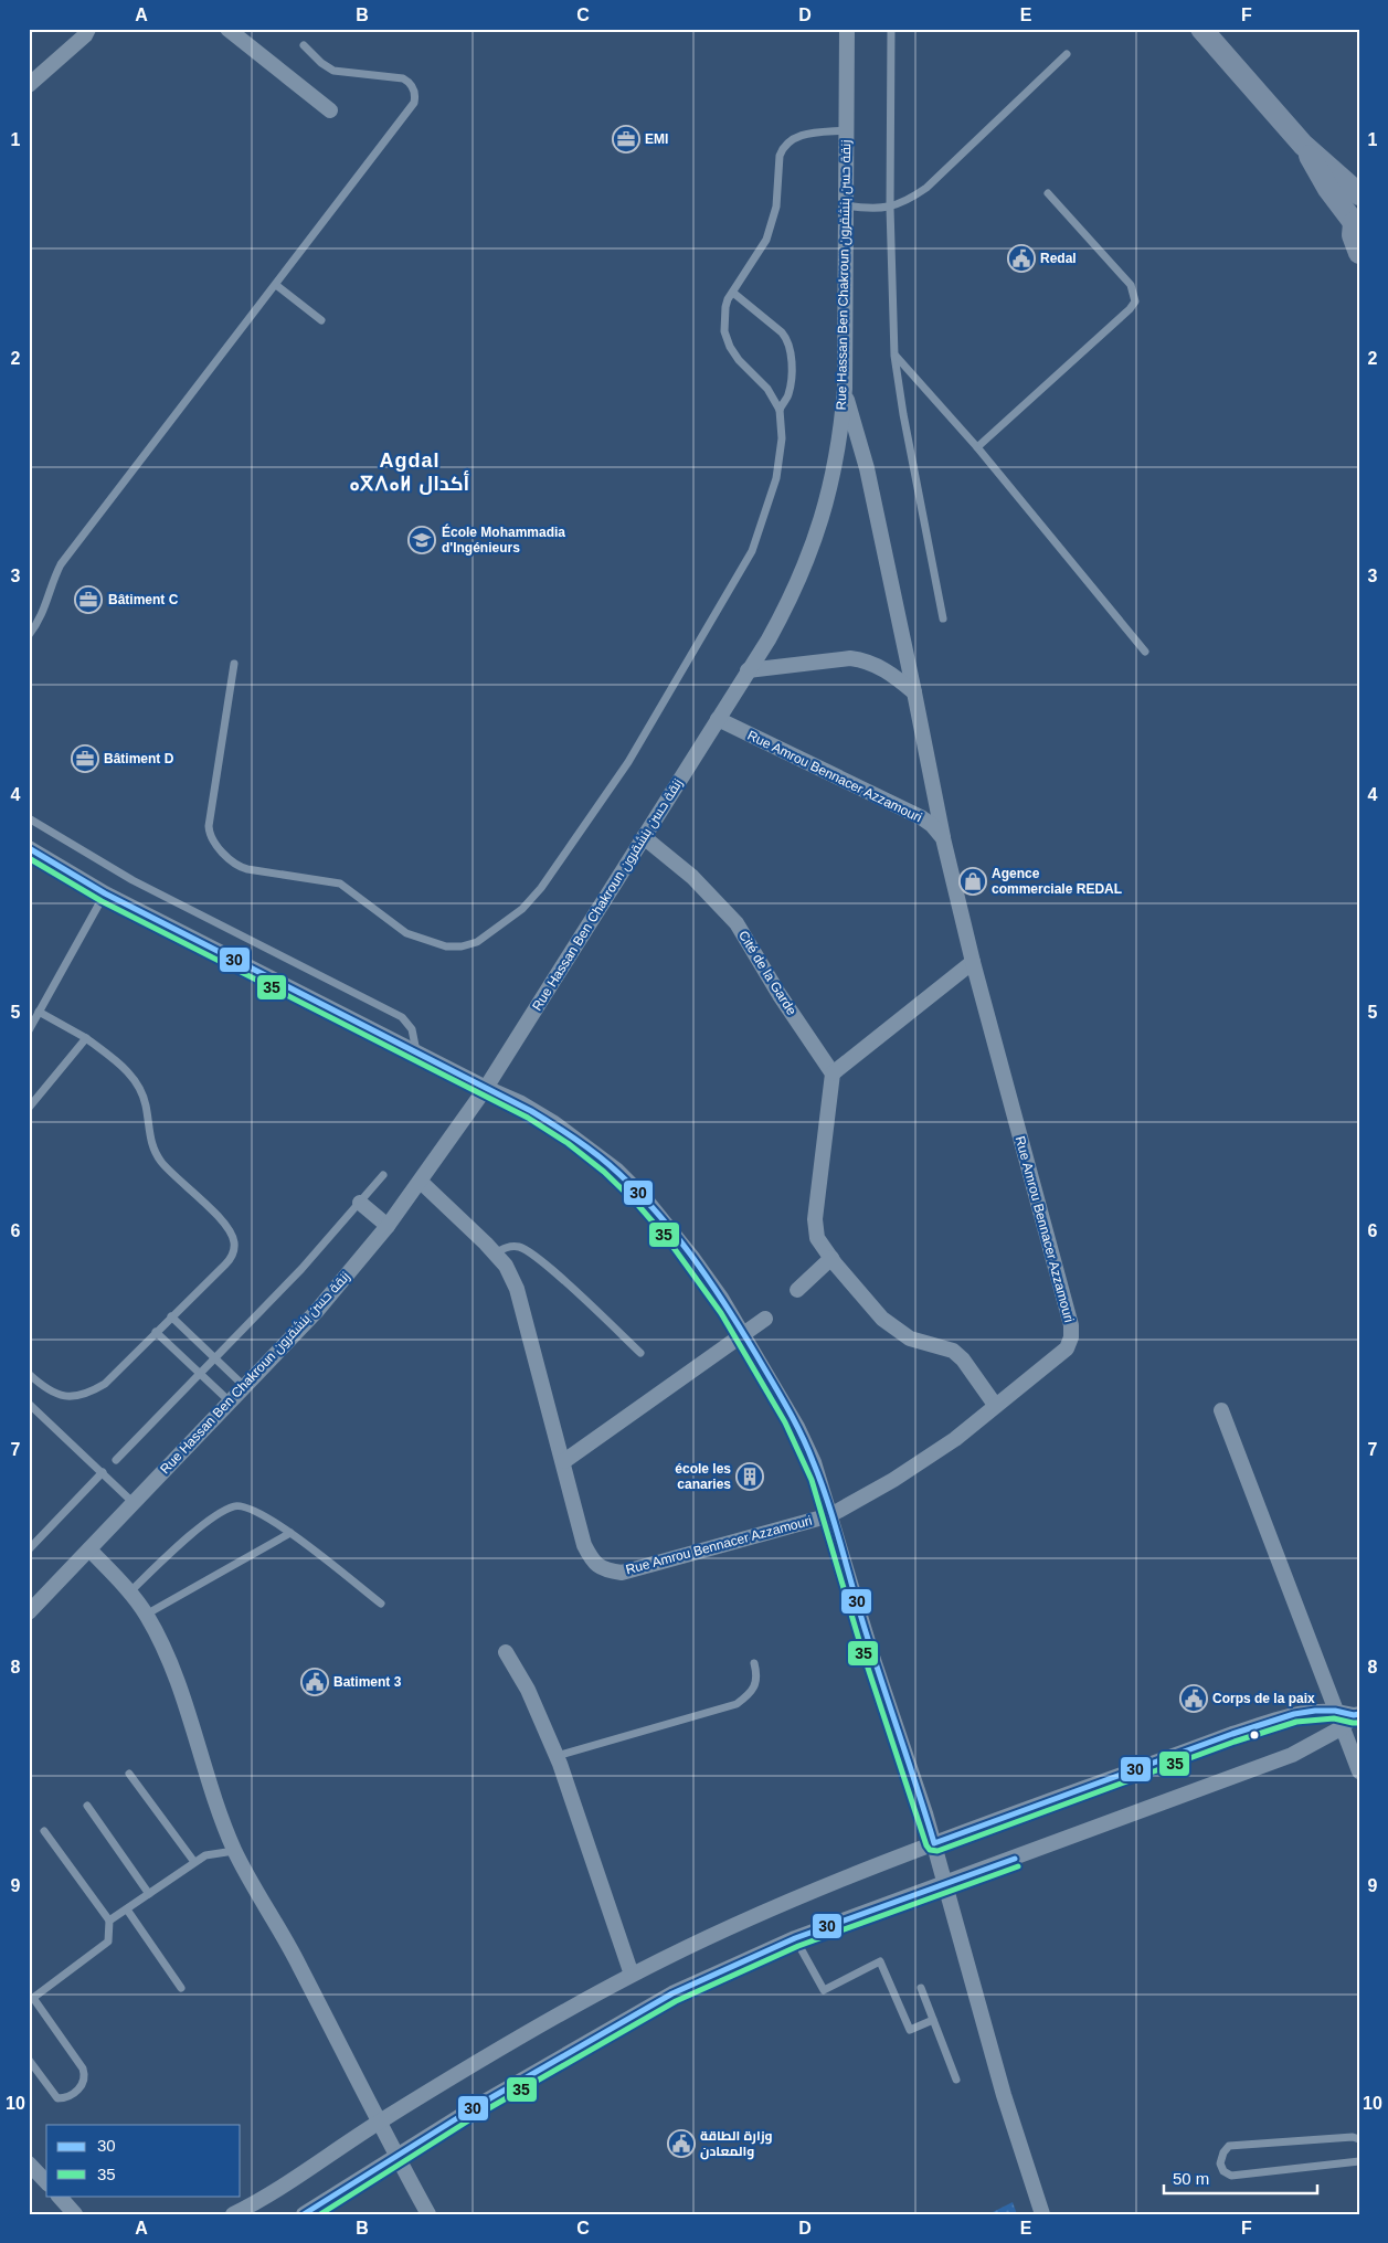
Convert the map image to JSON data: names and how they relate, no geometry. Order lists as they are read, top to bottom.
{
  "streets": {
    "street": ["Rue Hassan Ben Chakroun زنقة حسن بنشقرون", "Rue Amrou Bennacer Azzamouri", "Cité de la Garde"]
  },
  "crossings": [
    ["Rue Hassan Ben Chakroun زنقة حسن بنشقرون", "Rue Amrou Bennacer Azzamouri"],
    ["Rue Hassan Ben Chakroun زنقة حسن بنشقرون", "Cité de la Garde"]
  ],
  "districts": ["Agdal ⴰⴳⴷⴰⵍ أكدال"],
  "places": {
    "office": ["EMI", "Bâtiment C", "Bâtiment D"],
    "public building": [
      "Redal",
      "Batiment 3",
      "Corps de la paix",
      "وزارة الطاقة والمعادن"
    ],
    "school or university": ["École Mohammadia d'Ingénieurs"],
    "shop": ["Agence commerciale REDAL"],
    "building": ["école les canaries"]
  },
  "lines": ["transit line 30", "transit line 35"],
  "legend": ["30", "35"],
  "scale_bar": "50 m",
  "grid": {
    "columns": [
      "A",
      "B",
      "C",
      "D",
      "E",
      "F"
    ],
    "rows": [
      "1",
      "2",
      "3",
      "4",
      "5",
      "6",
      "7",
      "8",
      "9",
      "10"
    ]
  }
}
